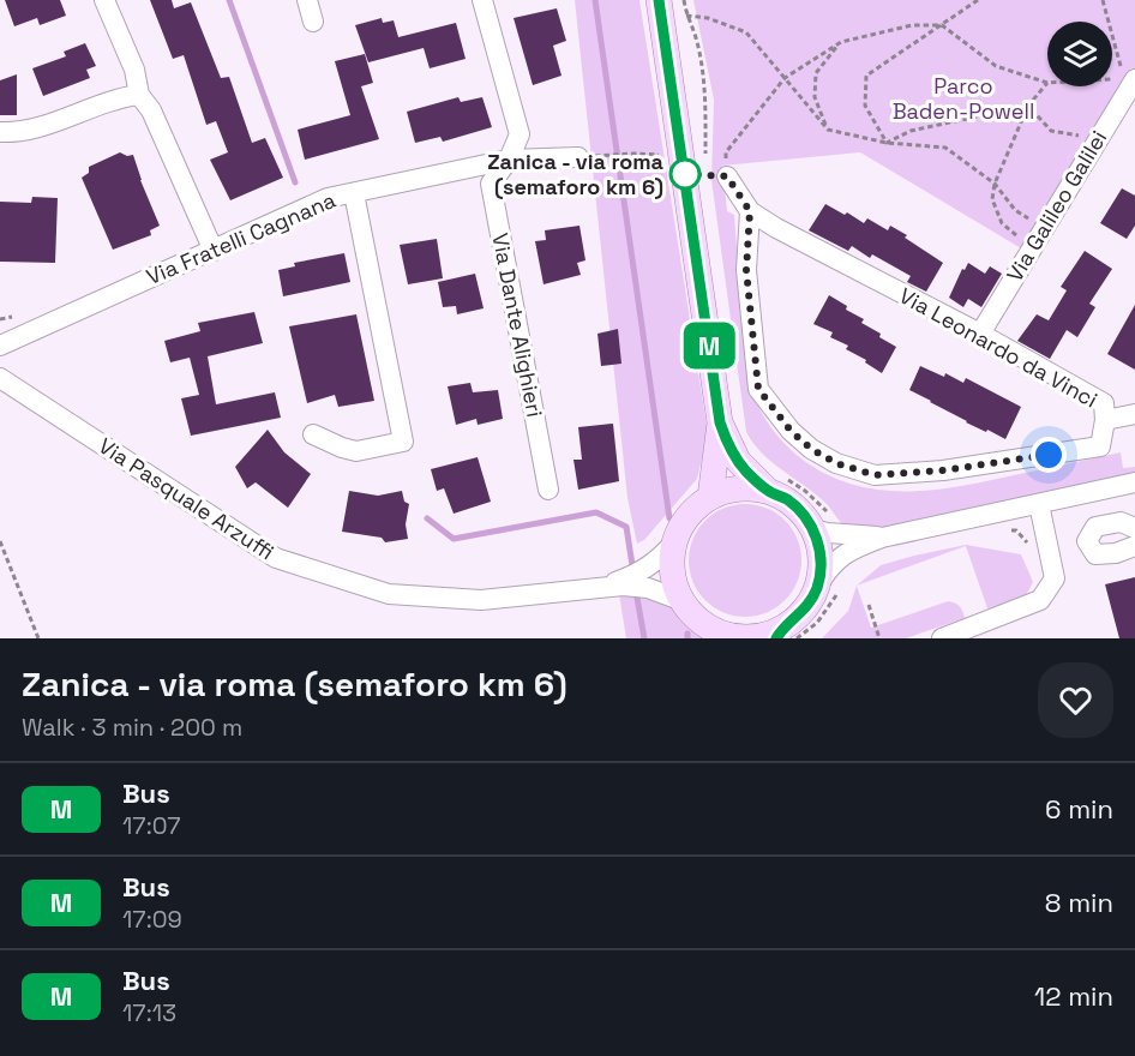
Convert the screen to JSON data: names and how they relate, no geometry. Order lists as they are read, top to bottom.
{
  "streets": {
    "street": [
      "Via Galileo Galilei",
      "Via Fratelli Cagnana",
      "Via Dante Alighieri",
      "Via Leonardo da Vinci",
      "Via Pasquale Arzuffi"
    ]
  },
  "crossings": [
    ["Via Galileo Galilei", "Via Leonardo da Vinci"],
    ["Via Fratelli Cagnana", "Via Dante Alighieri"]
  ],
  "parks": ["Parco Baden-Powell"],
  "places": ["Zanica - via roma (semaforo km 6)"],
  "lines": ["bus line M"],
  "page": {
    "on_map": "M",
    "heading": ["Zanica - via roma (semaforo km 6)", "Walk · 3 min · 200 m"],
    "list": [
      {
        "mark": "M",
        "name": "Bus",
        "note": "17:07",
        "value": "6 min"
      },
      {
        "mark": "M",
        "name": "Bus",
        "note": "17:09",
        "value": "8 min"
      },
      {
        "mark": "M",
        "name": "Bus",
        "note": "17:13",
        "value": "12 min"
      }
    ]
  }
}
